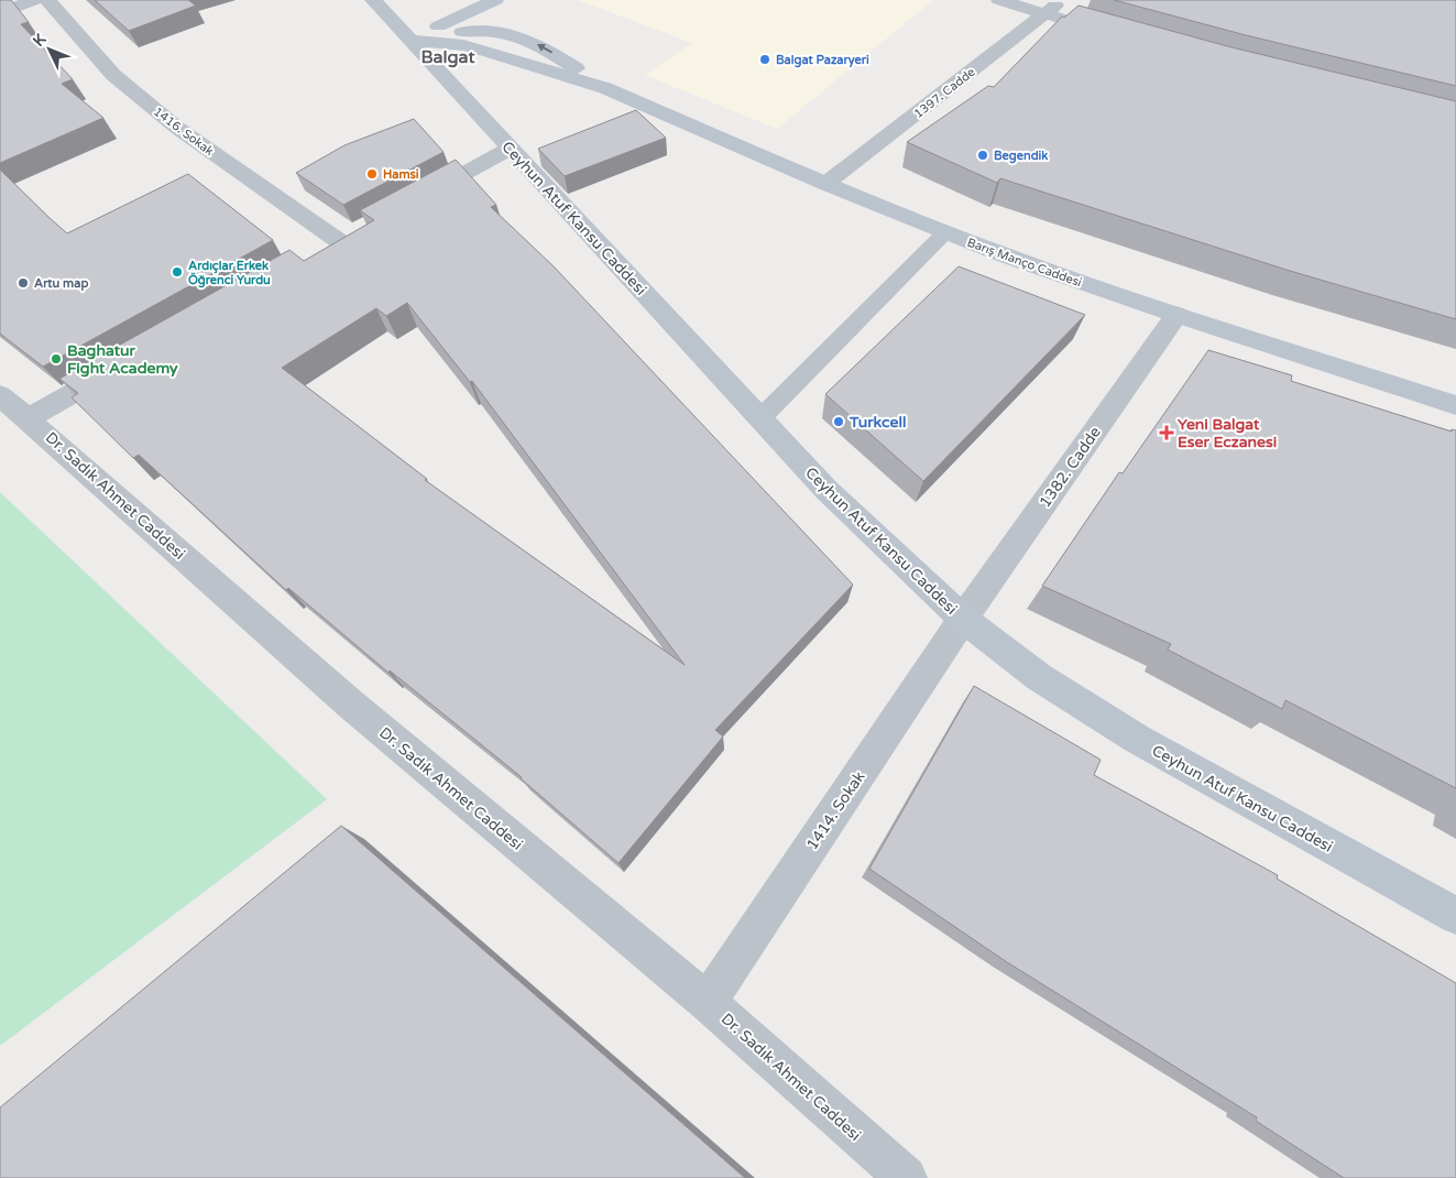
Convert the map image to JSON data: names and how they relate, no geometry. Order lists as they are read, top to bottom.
{
  "streets": {
    "main road": ["Ceyhun Atuf Kansu Caddesi", "Barış Manço Caddesi"],
    "street": [
      "1397. Cadde",
      "1416. Sokak",
      "1382. Cadde",
      "Dr. Sadık Ahmet Caddesi",
      "1414. Sokak"
    ]
  },
  "crossings": [
    ["1397. Cadde", "Barış Manço Caddesi"],
    ["Ceyhun Atuf Kansu Caddesi", "Barış Manço Caddesi"],
    ["Ceyhun Atuf Kansu Caddesi", "1382. Cadde"],
    ["Ceyhun Atuf Kansu Caddesi", "1414. Sokak"],
    ["Barış Manço Caddesi", "1382. Cadde"],
    ["1382. Cadde", "1414. Sokak"],
    ["Dr. Sadık Ahmet Caddesi", "1414. Sokak"]
  ],
  "districts": ["Balgat"],
  "places": {
    "other": [
      "Balgat Pazaryeri",
      "Begendik",
      "Hamsi",
      "Ardıçlar Erkek Öğrenci Yurdu",
      "Artu map",
      "Baghatur Fight Academy",
      "Turkcell"
    ],
    "health": ["Yeni Balgat Eser Eczanesi"]
  },
  "north": "top left"
}
